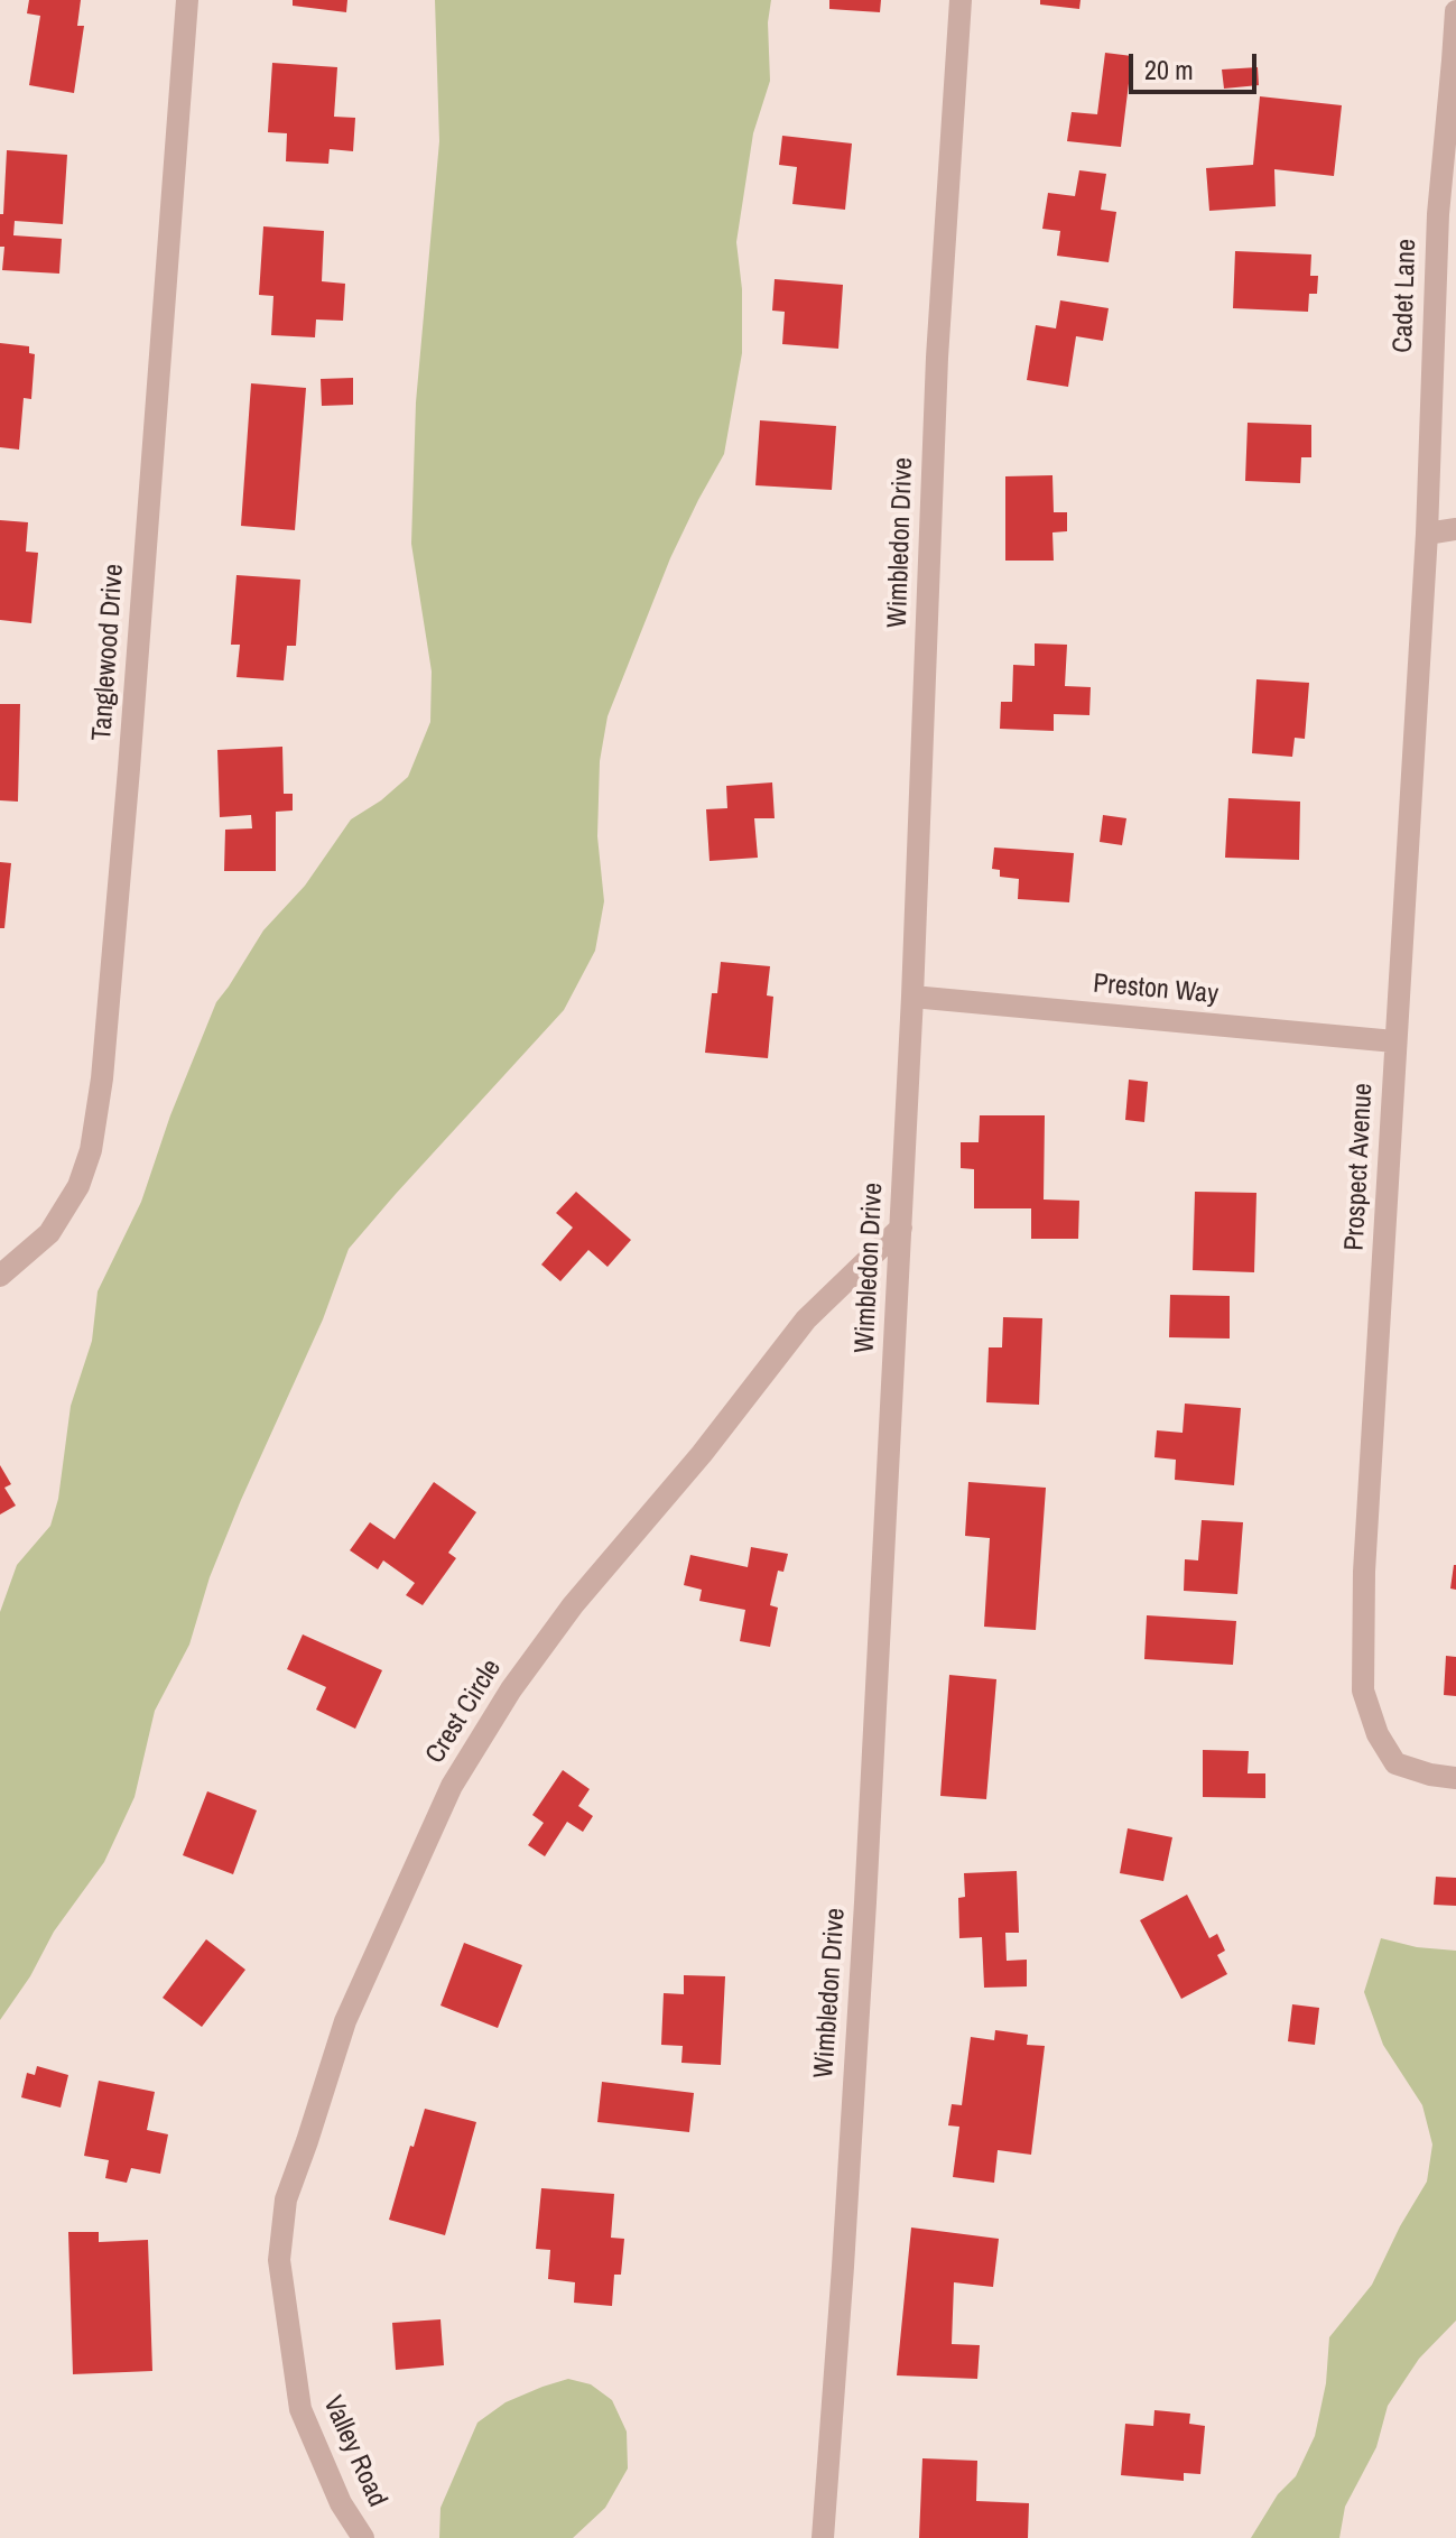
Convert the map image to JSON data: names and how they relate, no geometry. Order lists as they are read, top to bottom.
{
  "streets": {
    "street": [
      "Cadet Lane",
      "Wimbledon Drive",
      "Tanglewood Drive",
      "Preston Way",
      "Prospect Avenue",
      "Crest Circle",
      "Valley Road"
    ]
  },
  "crossings": [
    ["Cadet Lane", "Prospect Avenue"],
    ["Wimbledon Drive", "Preston Way"],
    ["Wimbledon Drive", "Crest Circle"],
    ["Preston Way", "Prospect Avenue"],
    ["Crest Circle", "Valley Road"]
  ],
  "scale_bar": "20 m"
}
